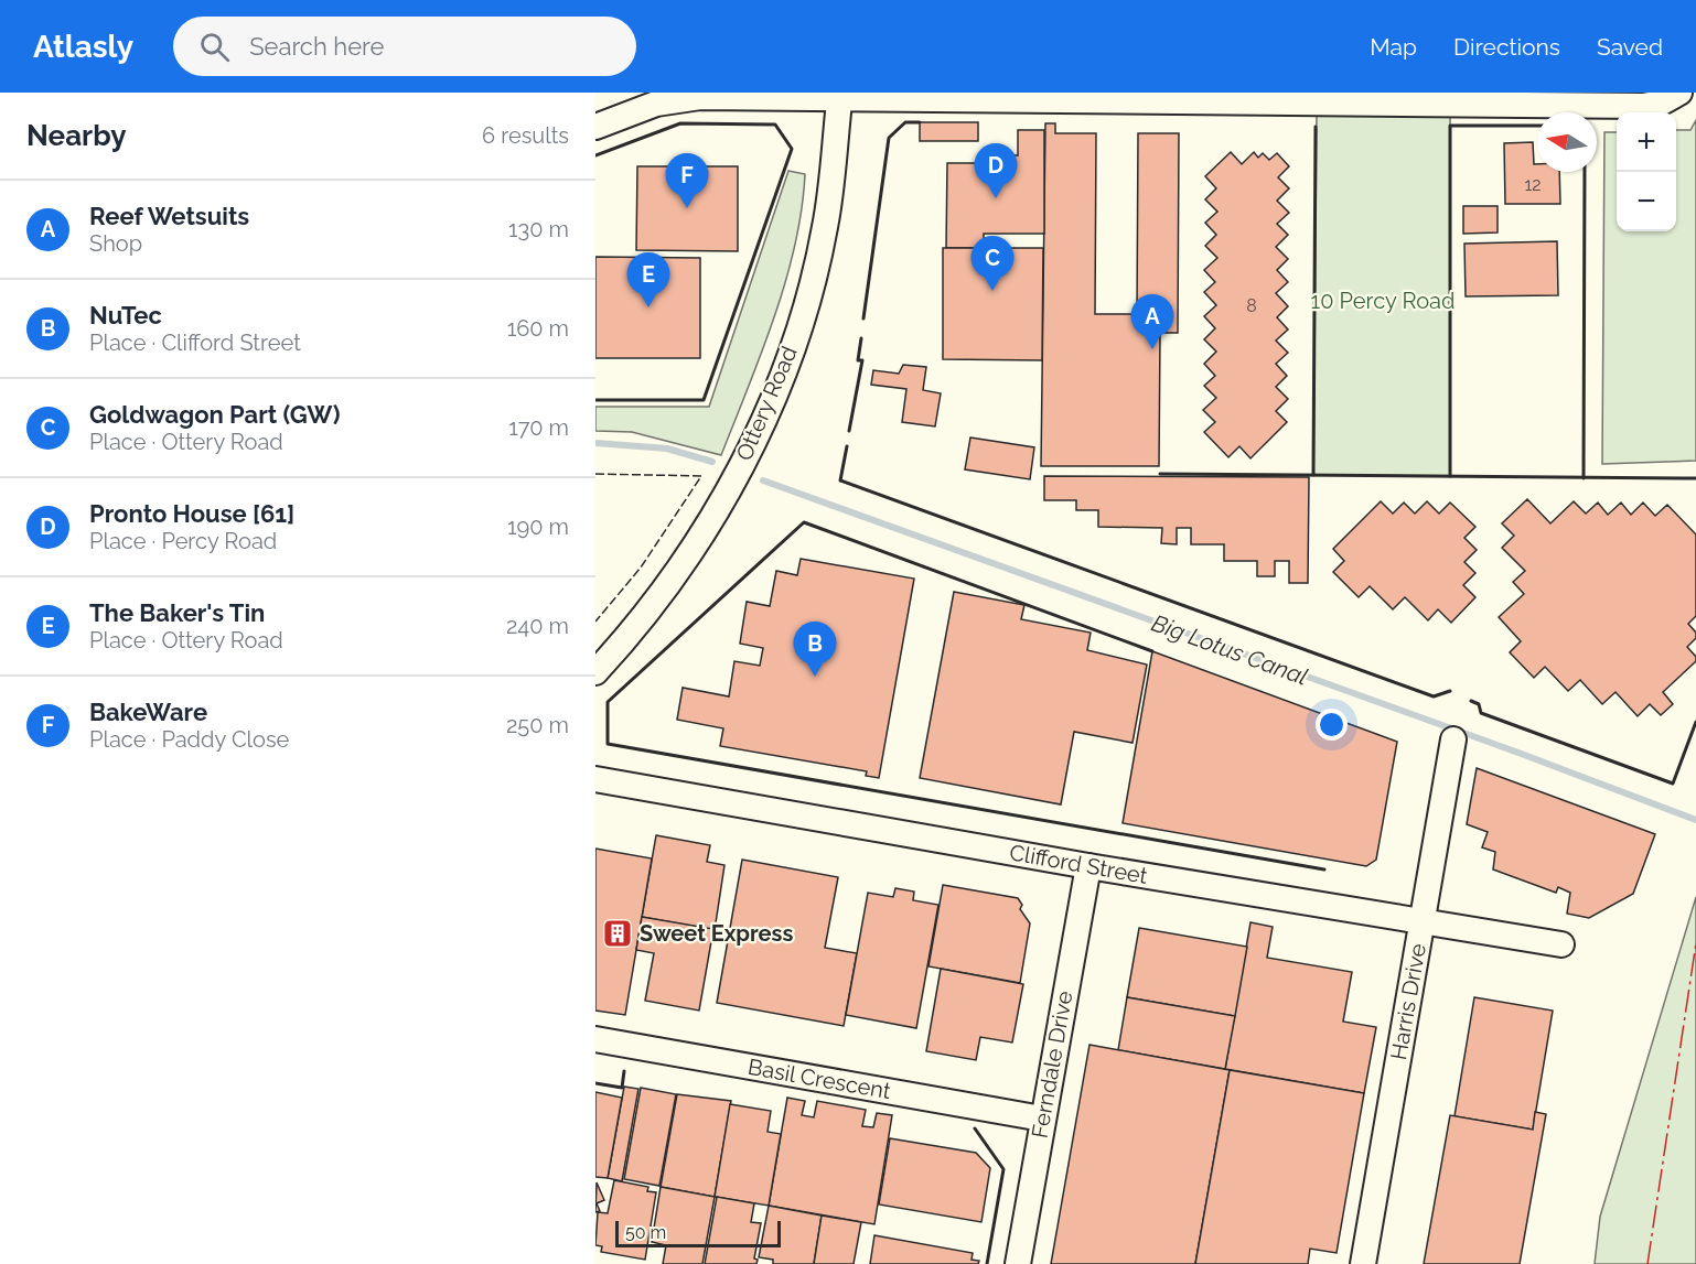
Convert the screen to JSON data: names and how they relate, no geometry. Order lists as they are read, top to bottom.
{
  "streets": {
    "street": [
      "Ottery Road",
      "Clifford Street",
      "Harris Drive",
      "Ferndale Drive",
      "Basil Crescent"
    ]
  },
  "crossings": [
    ["Clifford Street", "Harris Drive"],
    ["Clifford Street", "Ferndale Drive"],
    ["Ferndale Drive", "Basil Crescent"]
  ],
  "water": ["Big Lotus Canal"],
  "parks": ["10 Percy Road"],
  "places": {
    "building": ["Sweet Express"]
  },
  "house_numbers": ["12", "8"],
  "scale_bar": "50 m",
  "north": "left",
  "page": {
    "header": "Atlasly",
    "search": "Search here",
    "nav": ["Map", "Directions", "Saved"],
    "heading": ["Nearby", "6 results"],
    "map_buttons": ["+", "−"],
    "pins": [
      "D",
      "F",
      "C",
      "E",
      "A",
      "B"
    ],
    "list": [
      {
        "mark": "A",
        "name": "Reef Wetsuits",
        "note": "Shop",
        "value": "130 m"
      },
      {
        "mark": "B",
        "name": "NuTec",
        "note": "Place · Clifford Street",
        "value": "160 m"
      },
      {
        "mark": "C",
        "name": "Goldwagon Part (GW)",
        "note": "Place · Ottery Road",
        "value": "170 m"
      },
      {
        "mark": "D",
        "name": "Pronto House [61]",
        "note": "Place · Percy Road",
        "value": "190 m"
      },
      {
        "mark": "E",
        "name": "The Baker's Tin",
        "note": "Place · Ottery Road",
        "value": "240 m"
      },
      {
        "mark": "F",
        "name": "BakeWare",
        "note": "Place · Paddy Close",
        "value": "250 m"
      }
    ],
    "scale": "50 m"
  }
}
